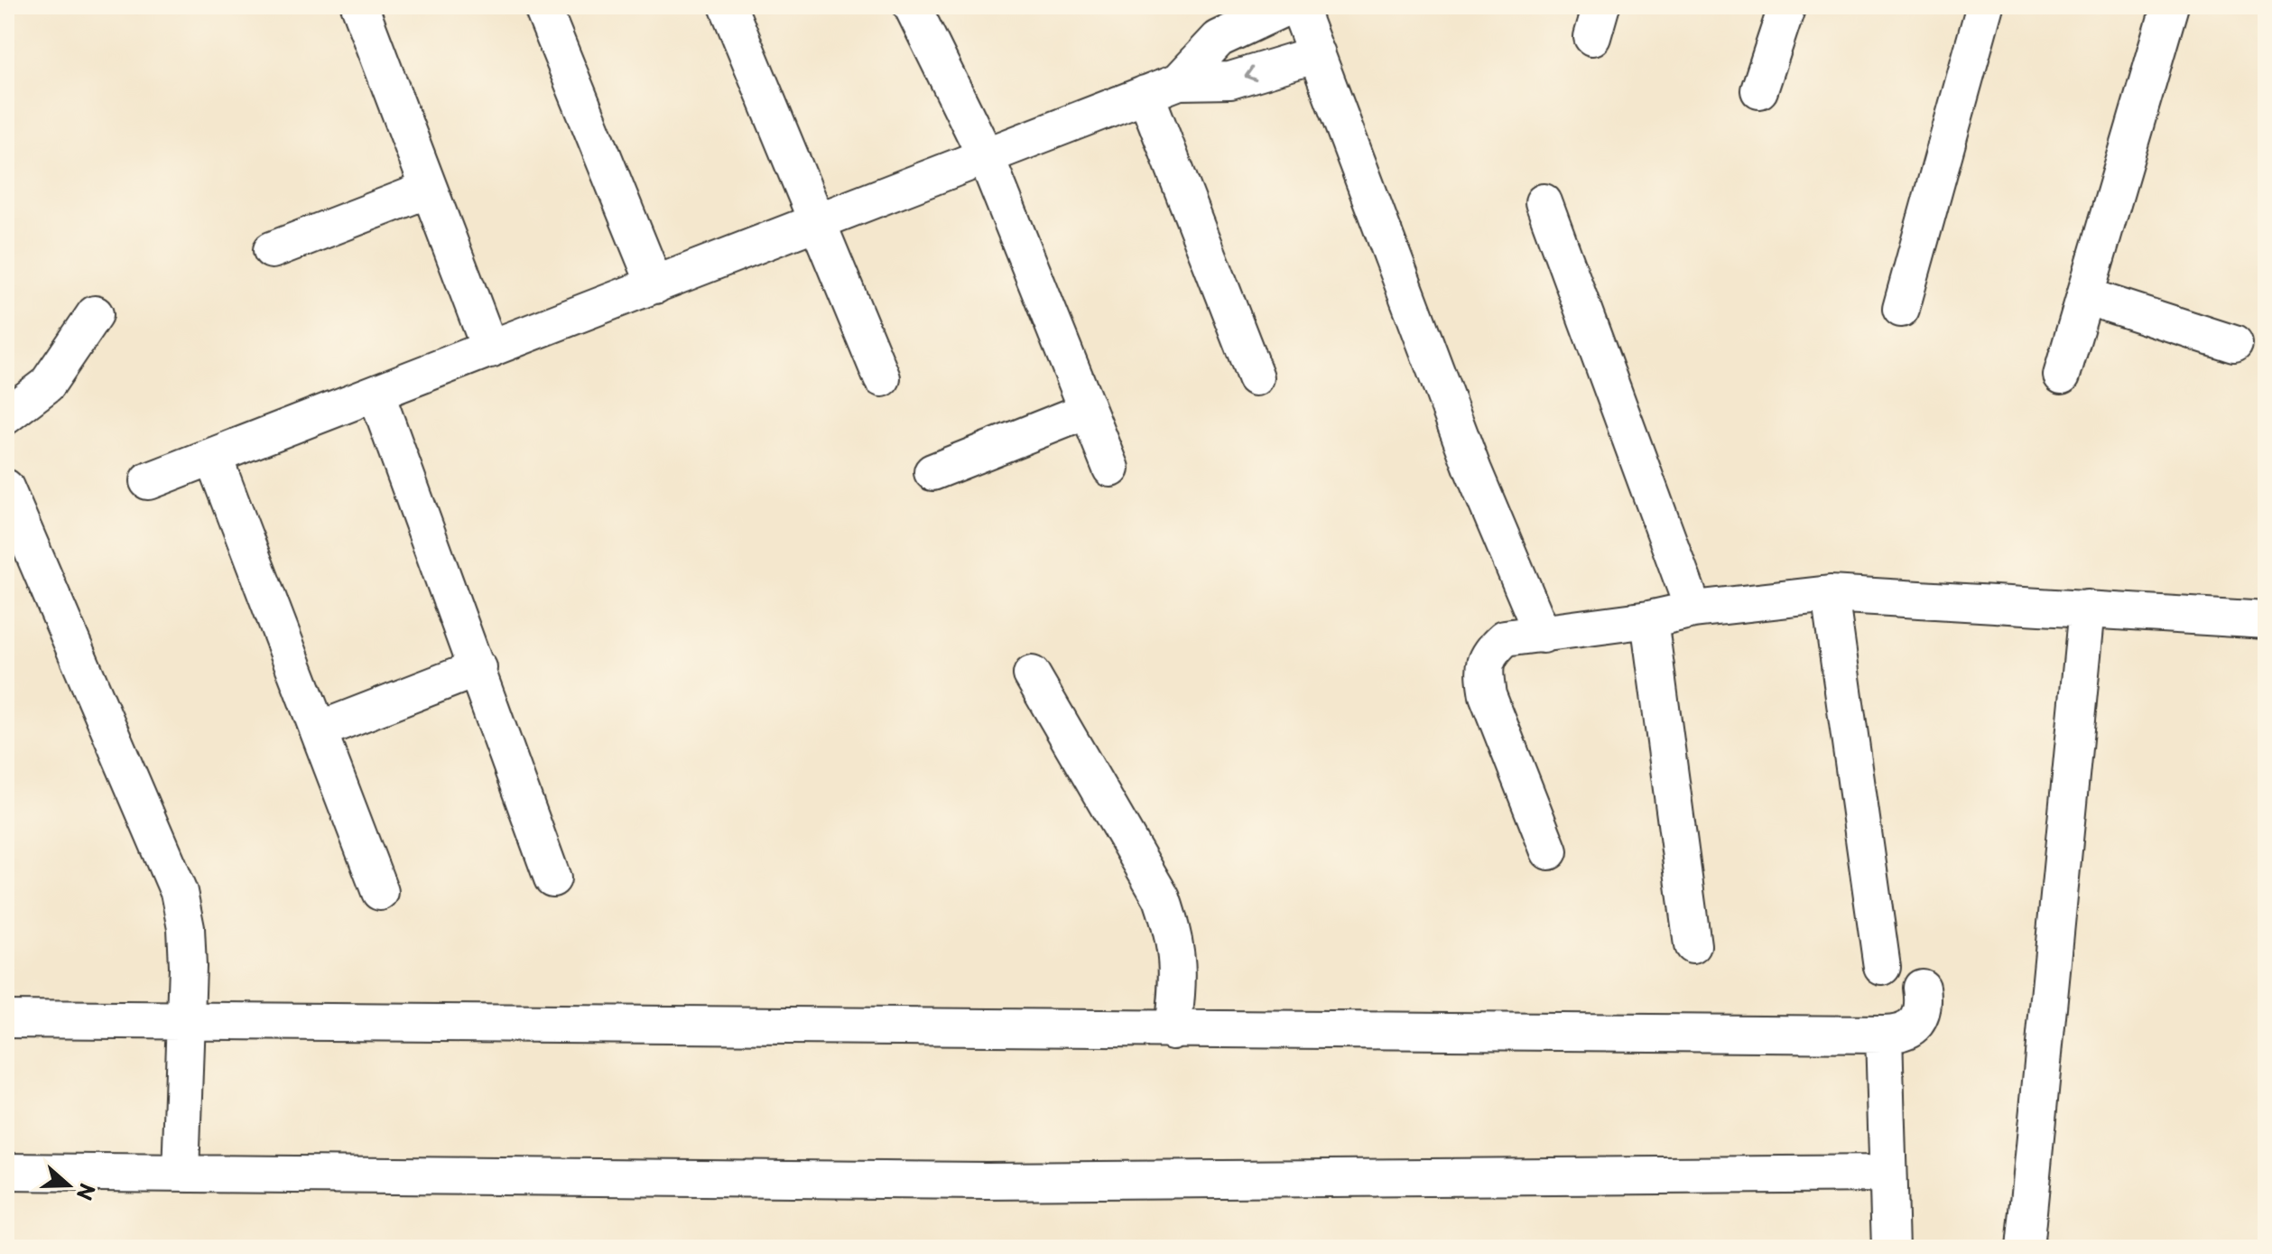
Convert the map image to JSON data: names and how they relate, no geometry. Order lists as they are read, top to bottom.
{
  "north": "right"
}
